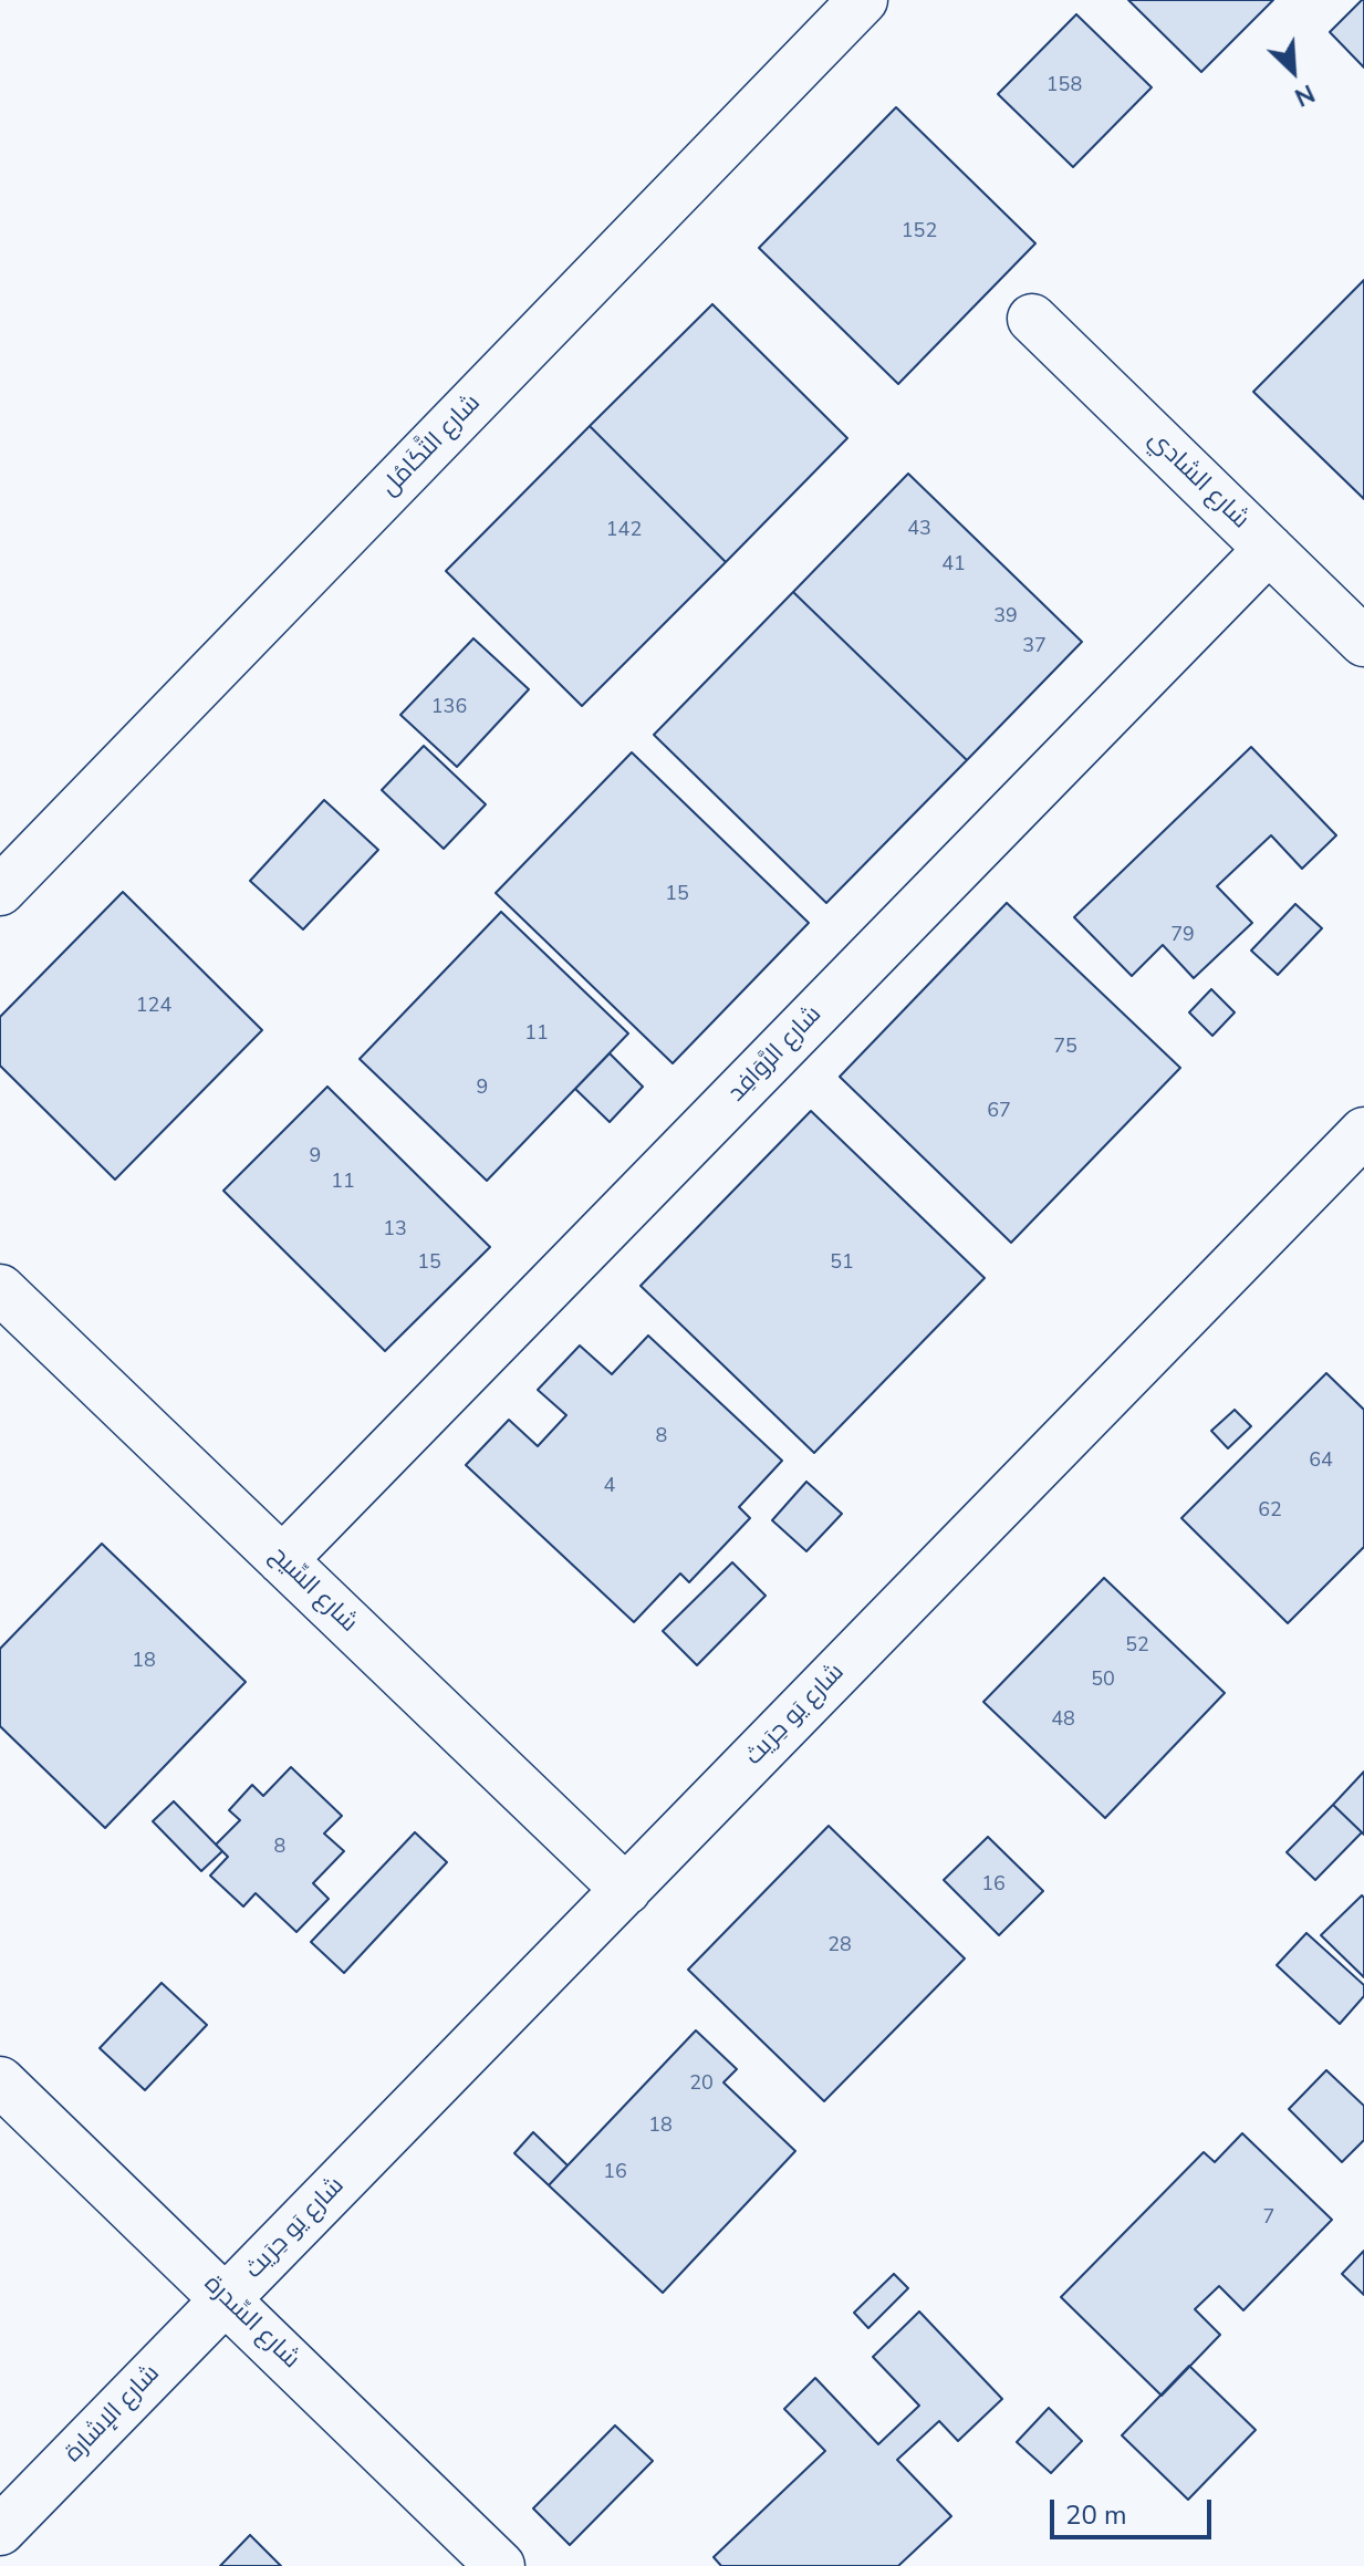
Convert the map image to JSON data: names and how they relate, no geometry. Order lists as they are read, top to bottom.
{
  "streets": {
    "street": [
      "شارع التَّكَامُل",
      "شارع الشادي",
      "شارع الرَّوَافِد",
      "شارع السِّيح",
      "شارع يَو حِرَيث",
      "شارع السِّدرة",
      "شارع الإشارة"
    ]
  },
  "crossings": [
    ["شارع الشادي", "شارع الرَّوَافِد"],
    ["شارع الرَّوَافِد", "شارع السِّيح"],
    ["شارع السِّيح", "شارع يَو حِرَيث"],
    ["شارع يَو حِرَيث", "شارع السِّدرة"],
    ["شارع يَو حِرَيث", "شارع الإشارة"],
    ["شارع السِّدرة", "شارع الإشارة"]
  ],
  "house_numbers": [
    "158",
    "152",
    "43",
    "142",
    "41",
    "39",
    "37",
    "136",
    "15",
    "79",
    "124",
    "11",
    "75",
    "9",
    "67",
    "9",
    "11",
    "13",
    "15",
    "51",
    "8",
    "64",
    "4",
    "62",
    "52",
    "18",
    "50",
    "48",
    "8",
    "16",
    "28",
    "20",
    "18",
    "16",
    "7"
  ],
  "scale_bar": "20 m",
  "north": "bottom right"
}
